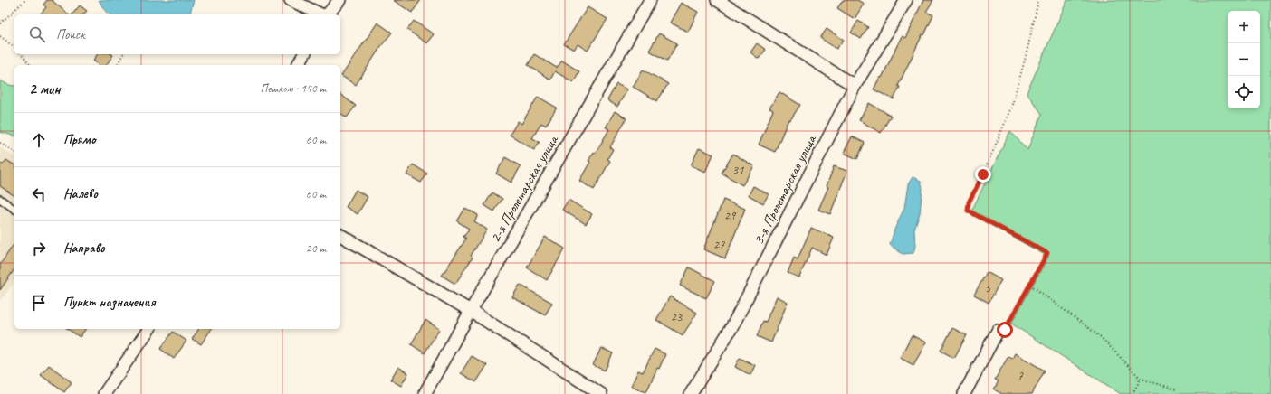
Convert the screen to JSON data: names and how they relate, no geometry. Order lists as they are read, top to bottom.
{
  "streets": {
    "street": ["2-я Пролетарская улица", "3-я Пролетарская улица"]
  },
  "house_numbers": [
    "31",
    "29",
    "27",
    "5",
    "23",
    "7"
  ],
  "page": {
    "map_buttons": ["+", "−"],
    "search": "Поиск",
    "heading": ["2 мин", "Пешком · 140 m"],
    "list": [
      ["Прямо", "60 m"],
      ["Налево", "60 m"],
      ["Направо", "20 m"],
      "Пункт назначения"
    ]
  }
}
